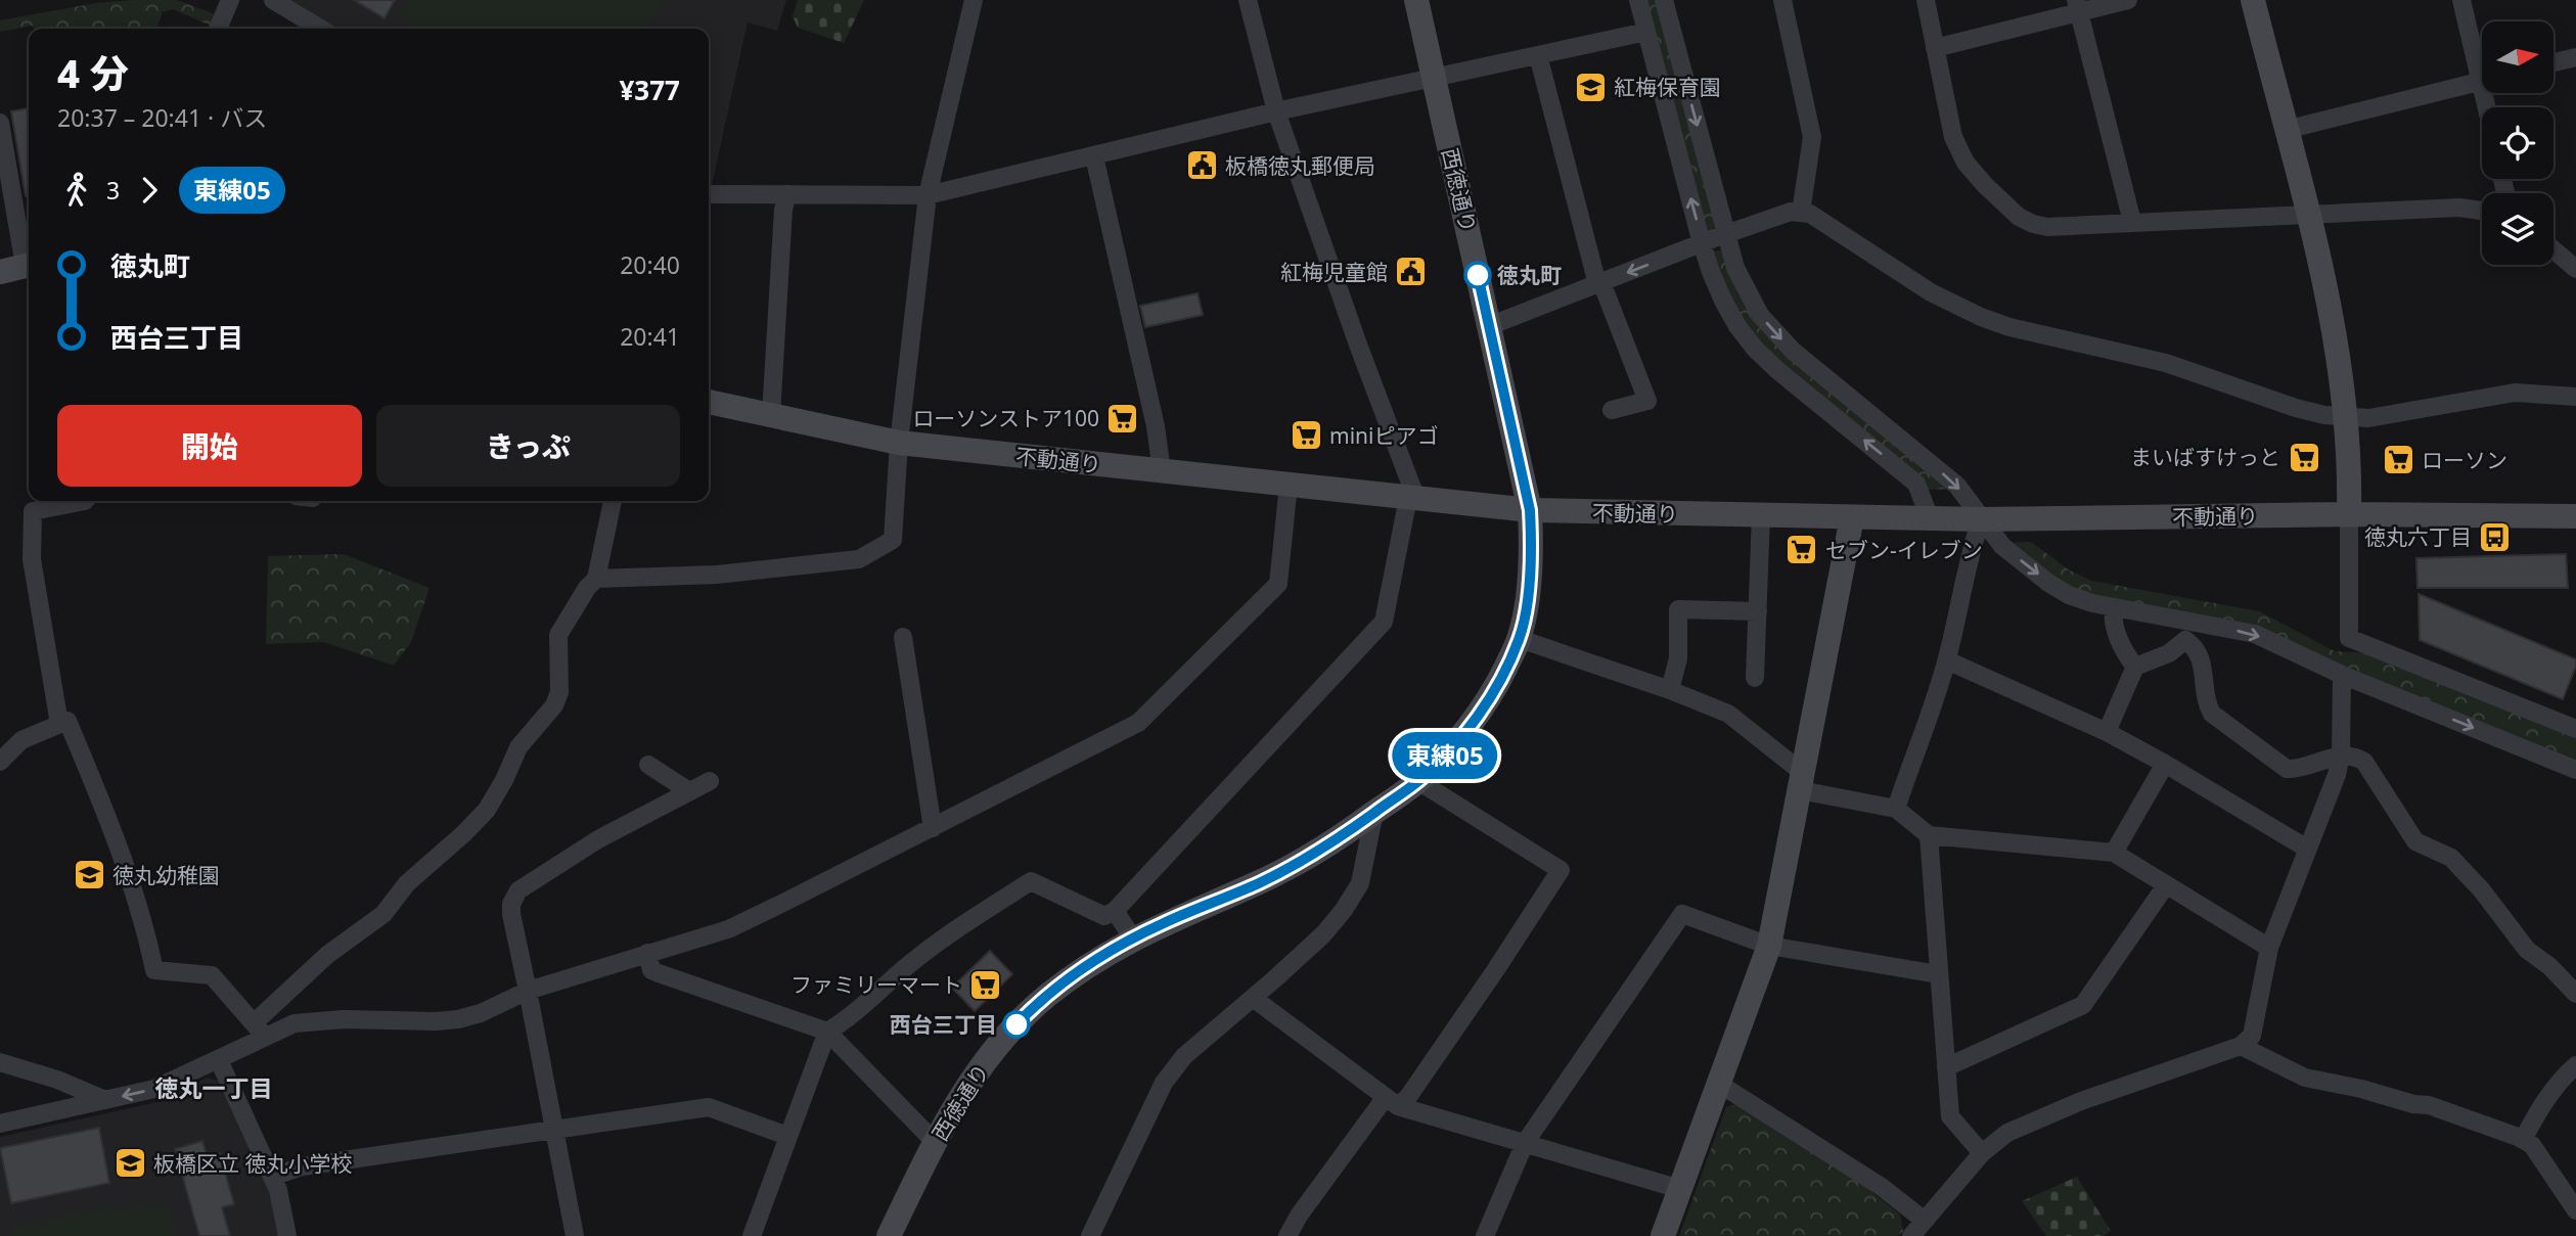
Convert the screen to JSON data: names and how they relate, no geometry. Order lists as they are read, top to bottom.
{
  "streets": {
    "street": ["西徳通り", "不動通り"]
  },
  "crossings": [
    ["西徳通り", "不動通り"]
  ],
  "districts": ["徳丸一丁目"],
  "places": {
    "school or university": ["紅梅保育園", "徳丸幼稚園", "板橋区立 徳丸小学校"],
    "public building": ["板橋徳丸郵便局", "紅梅児童館"],
    "other": ["徳丸町", "西台三丁目"],
    "supermarket": [
      "ローソンストア100",
      "miniピアゴ",
      "まいばすけっと",
      "ローソン",
      "セブン-イレブン",
      "ファミリーマート"
    ],
    "bus stop": ["徳丸六丁目"]
  },
  "lines": ["bus line 東練05"],
  "north": "right",
  "page": {
    "on_map": "東練05",
    "heading": ["4 分", "20:37 – 20:41 · バス", "¥377"],
    "legs": ["3", "東練05"],
    "list": [
      {
        "name": "徳丸町",
        "value": "20:40"
      },
      {
        "name": "西台三丁目",
        "value": "20:41"
      }
    ],
    "buttons": ["開始", "きっぷ"]
  }
}
